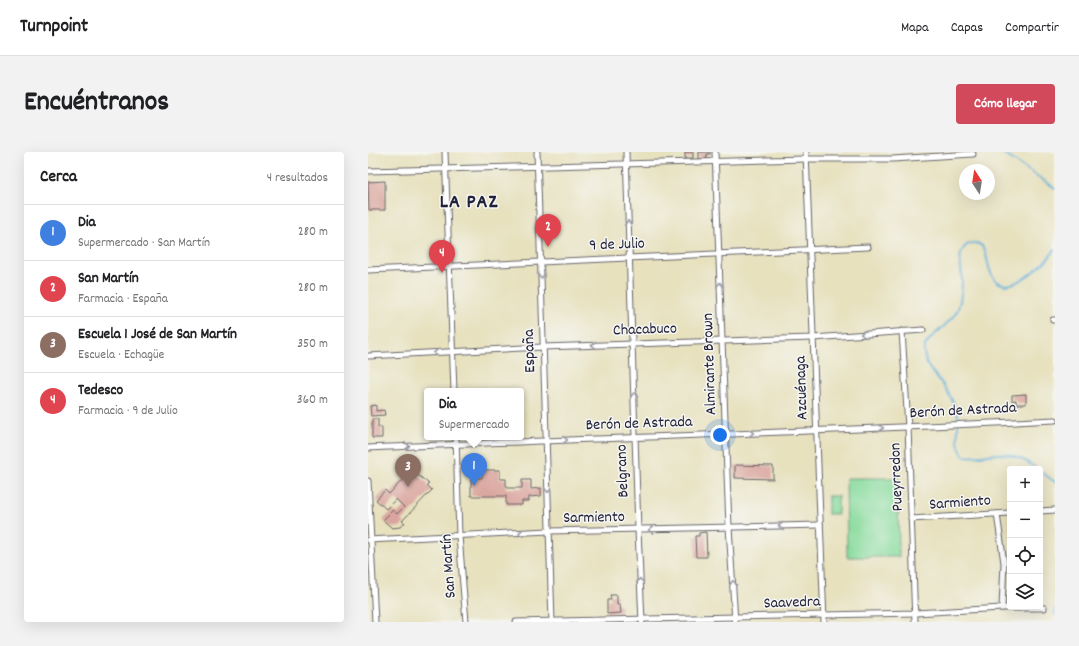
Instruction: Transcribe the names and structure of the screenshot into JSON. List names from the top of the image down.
{
  "streets": {
    "street": [
      "9 de Julio",
      "Chacabuco",
      "España",
      "Almirante Brown",
      "Azcuénaga",
      "Berón de Astrada",
      "Belgrano",
      "Pueyrredon",
      "Sarmiento",
      "San Martín",
      "Saavedra"
    ]
  },
  "crossings": [
    ["9 de Julio", "España"],
    ["9 de Julio", "Almirante Brown"],
    ["9 de Julio", "Azcuénaga"],
    ["9 de Julio", "Belgrano"],
    ["Chacabuco", "España"],
    ["Chacabuco", "Almirante Brown"],
    ["Chacabuco", "Azcuénaga"],
    ["Chacabuco", "Belgrano"],
    ["Chacabuco", "Pueyrredon"],
    ["España", "Berón de Astrada"],
    ["España", "Sarmiento"],
    ["España", "Saavedra"],
    ["Almirante Brown", "Berón de Astrada"],
    ["Almirante Brown", "Sarmiento"],
    ["Almirante Brown", "Saavedra"],
    ["Azcuénaga", "Berón de Astrada"],
    ["Azcuénaga", "Sarmiento"],
    ["Azcuénaga", "Saavedra"],
    ["Berón de Astrada", "Belgrano"],
    ["Berón de Astrada", "Pueyrredon"],
    ["Berón de Astrada", "San Martín"],
    ["Belgrano", "Sarmiento"],
    ["Belgrano", "Saavedra"],
    ["Pueyrredon", "Sarmiento"],
    ["Pueyrredon", "Saavedra"],
    ["Sarmiento", "San Martín"]
  ],
  "one_way": [
    "Chacabuco",
    "España",
    "Almirante Brown",
    "Berón de Astrada",
    "Belgrano",
    "Sarmiento"
  ],
  "districts": ["LA PAZ"],
  "north": "top",
  "page": {
    "header": "Turnpoint",
    "nav": ["Mapa", "Capas", "Compartir"],
    "title": "Encuéntranos",
    "buttons": "Cómo llegar",
    "heading": ["Cerca", "4 resultados"],
    "list": [
      {
        "mark": "1",
        "name": "Dia",
        "note": "Supermercado · San Martín",
        "value": "280 m"
      },
      {
        "mark": "2",
        "name": "San Martín",
        "note": "Farmacia · España",
        "value": "280 m"
      },
      {
        "mark": "3",
        "name": "Escuela 1 José de San Martín",
        "note": "Escuela · Echagüe",
        "value": "350 m"
      },
      {
        "mark": "4",
        "name": "Tedesco",
        "note": "Farmacia · 9 de Julio",
        "value": "360 m"
      }
    ],
    "pins": [
      "2",
      "4",
      "1",
      "3"
    ],
    "popup": ["Dia", "Supermercado"],
    "map_buttons": ["+", "−"]
  }
}
